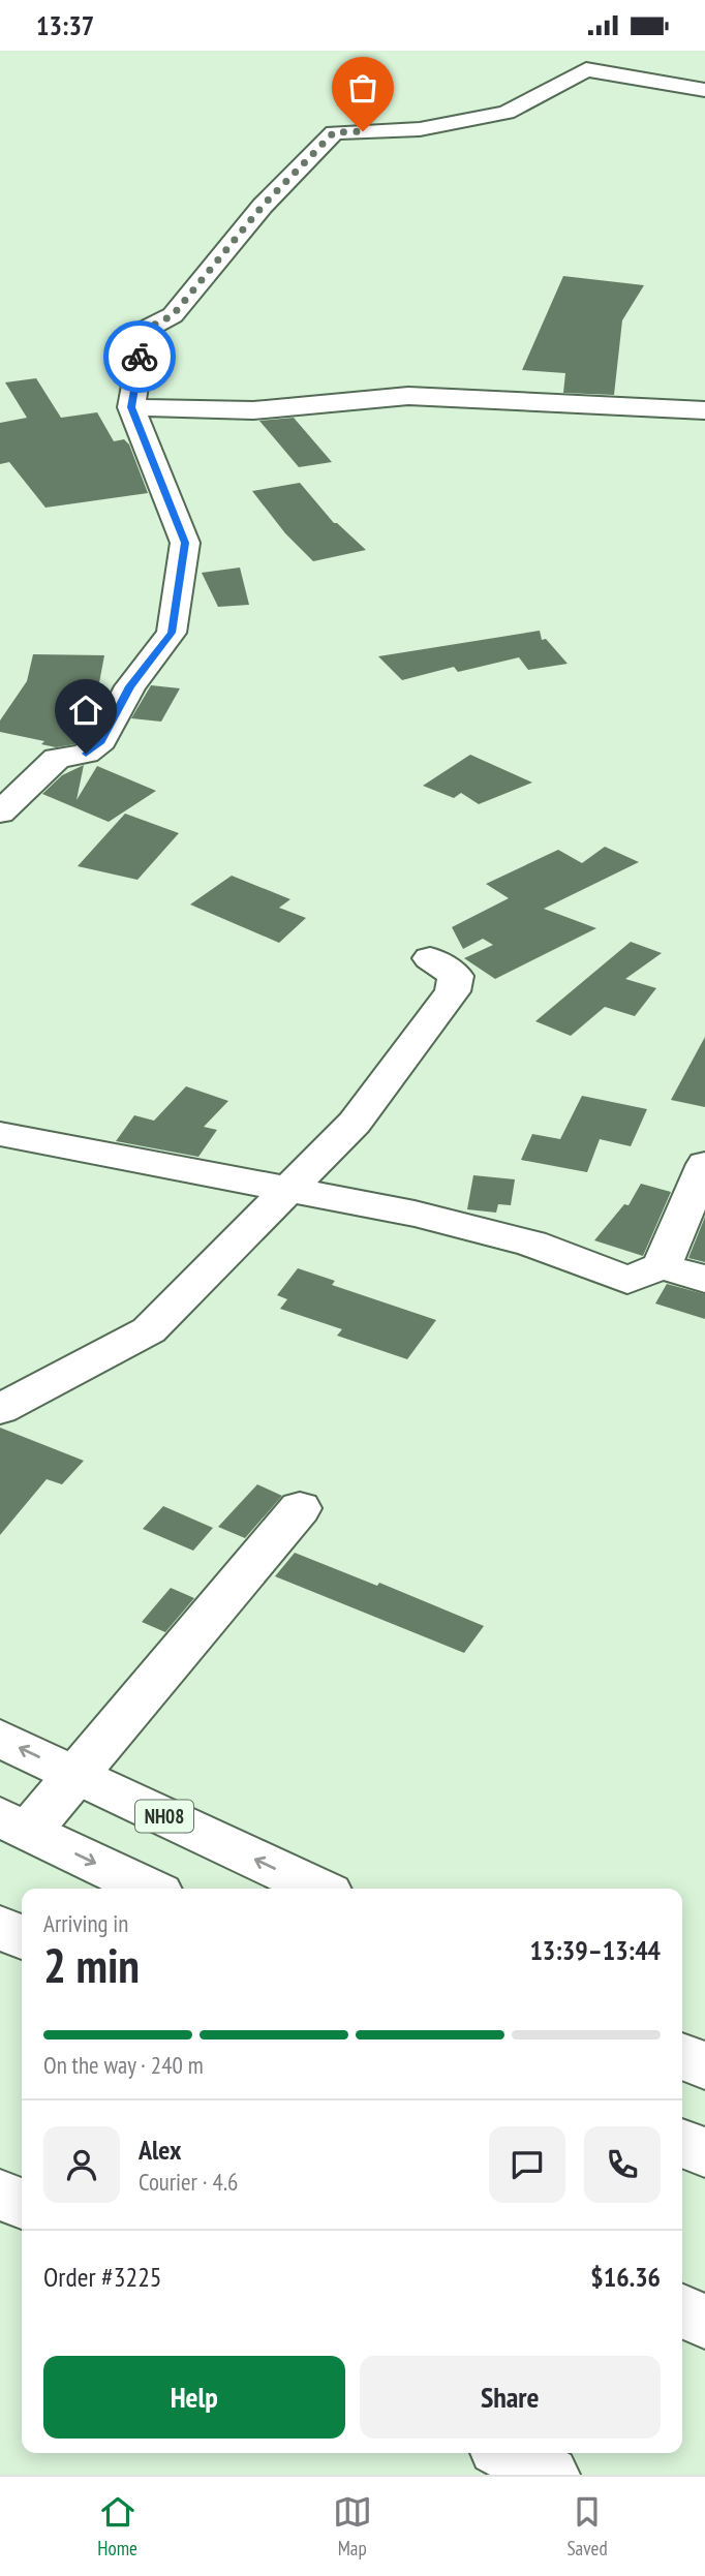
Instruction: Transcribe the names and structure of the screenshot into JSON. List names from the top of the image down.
{
  "streets": {
    "main road": ["NH08"]
  },
  "page": {
    "status": "13:37",
    "heading": ["2 min", "Arriving in", "13:39–13:44"],
    "panel": [
      "Alex",
      "Courier · 4.6",
      "Order #3225",
      "$16.36"
    ],
    "bar": "On the way · 240 m",
    "buttons": ["Help", "Share"],
    "tabs": ["Home", "Map", "Saved"]
  }
}
